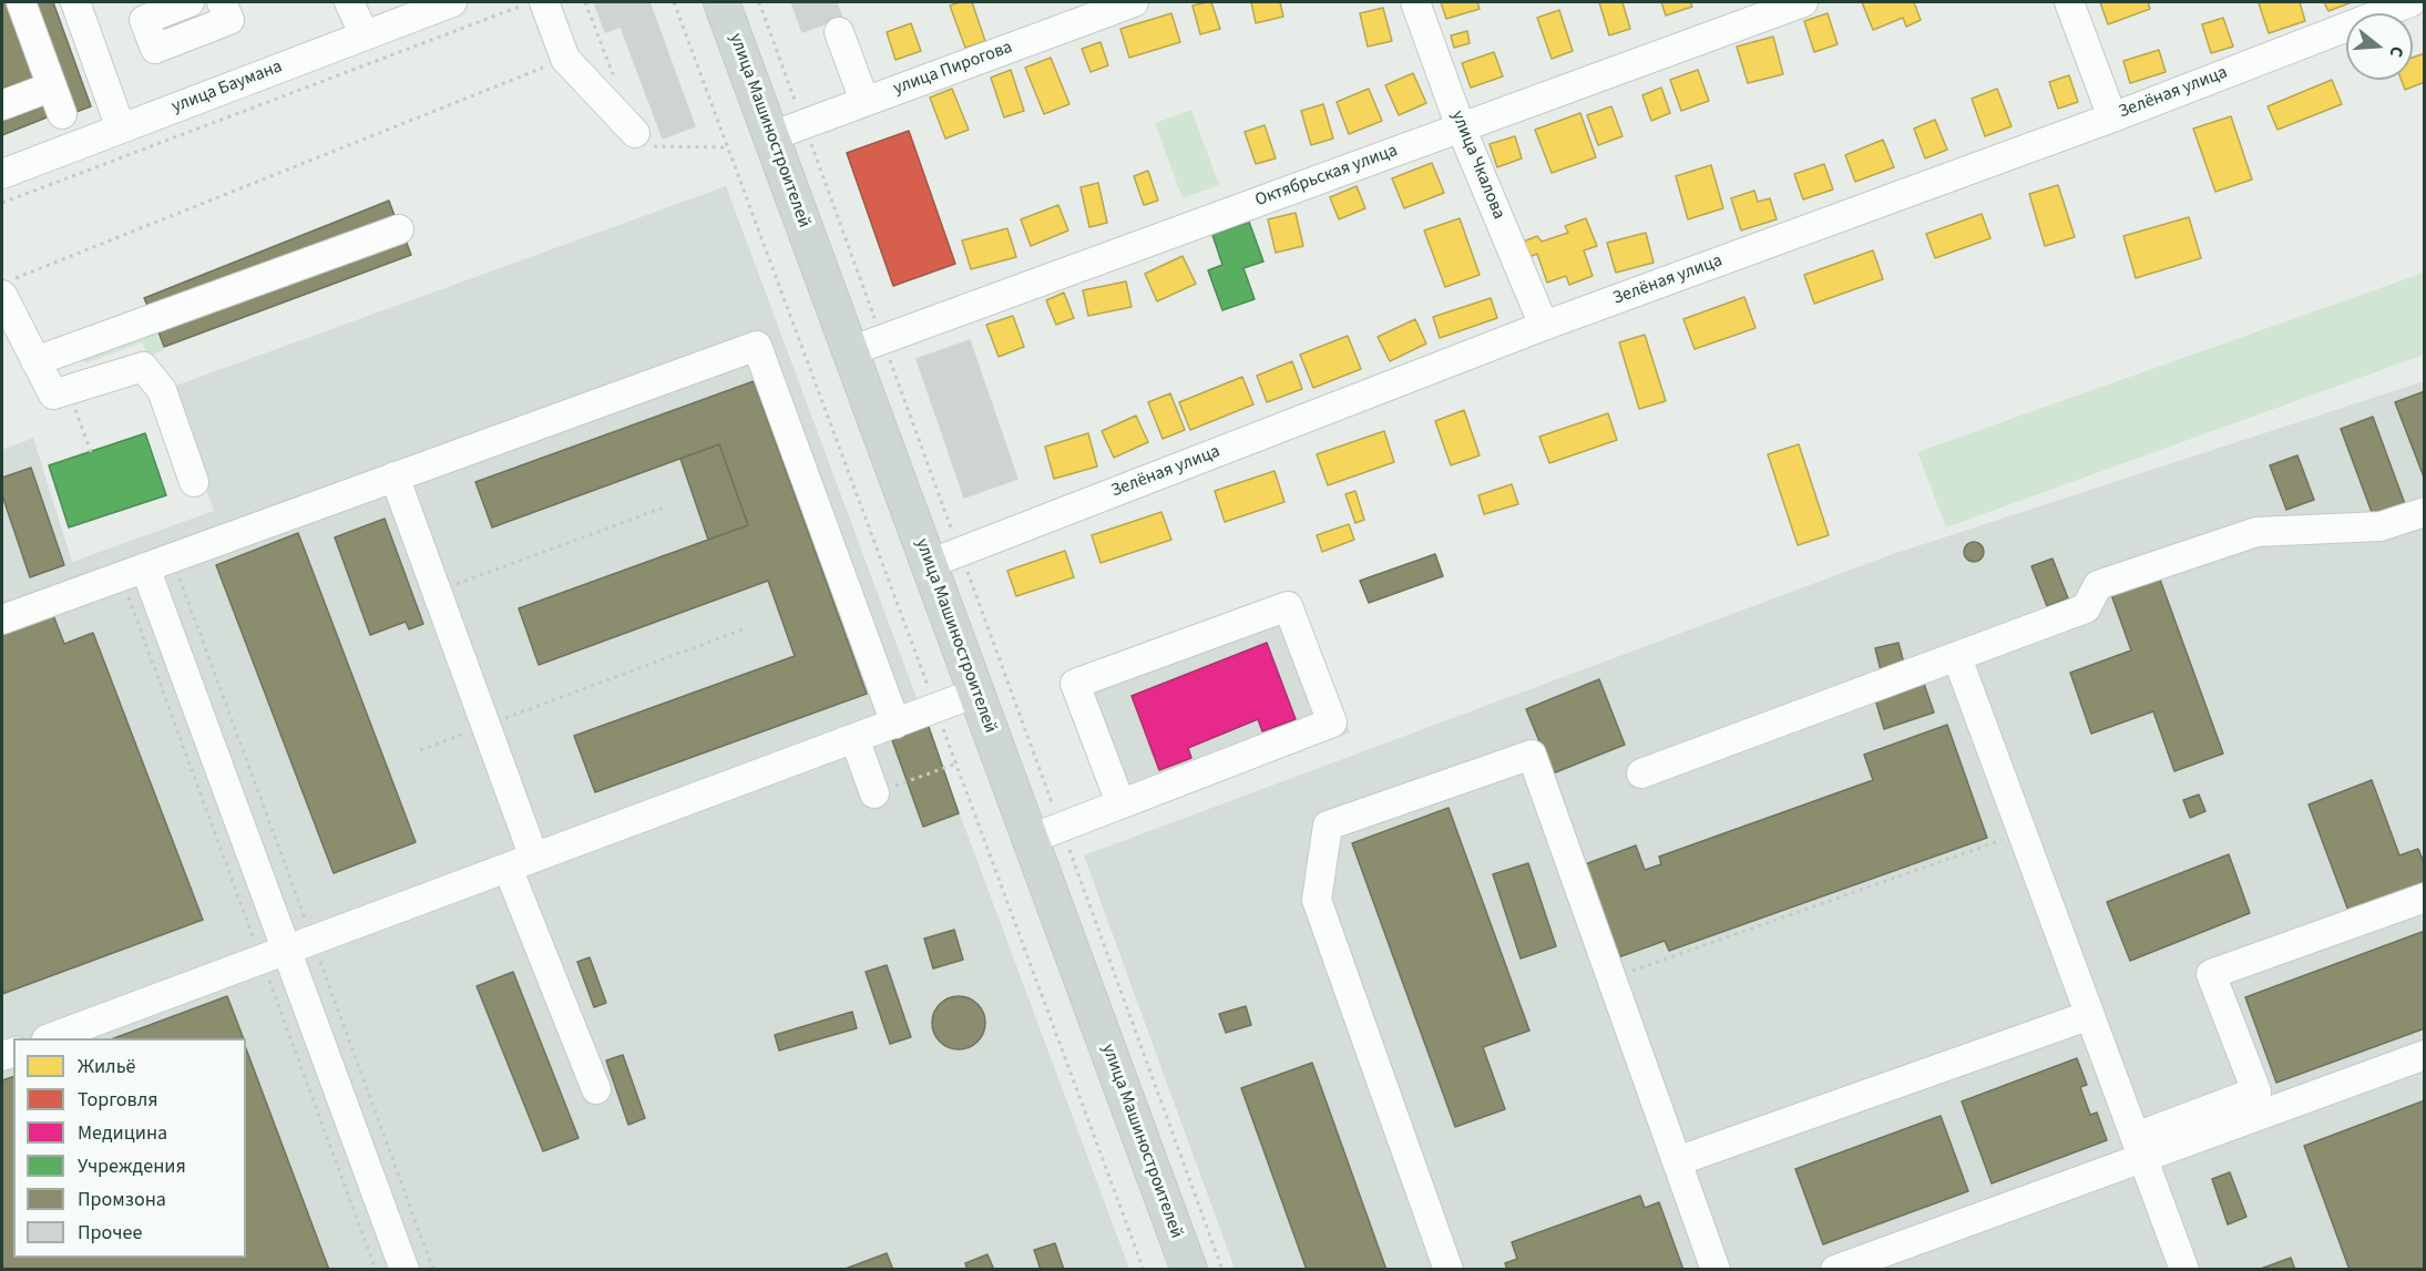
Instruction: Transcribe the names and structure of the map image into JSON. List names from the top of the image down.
{
  "streets": {
    "main road": ["улица Машиностроителей"],
    "street": [
      "улица Пирогова",
      "улица Баумана",
      "Зелёная улица",
      "улица Чкалова",
      "Октябрьская улица"
    ]
  },
  "crossings": [
    ["улица Пирогова", "улица Машиностроителей"],
    ["Зелёная улица", "улица Машиностроителей"],
    ["Зелёная улица", "улица Чкалова"],
    ["улица Машиностроителей", "Октябрьская улица"],
    ["улица Чкалова", "Октябрьская улица"]
  ],
  "legend": [
    "Жильё",
    "Торговля",
    "Медицина",
    "Учреждения",
    "Промзона",
    "Прочее"
  ],
  "north": "right"
}
